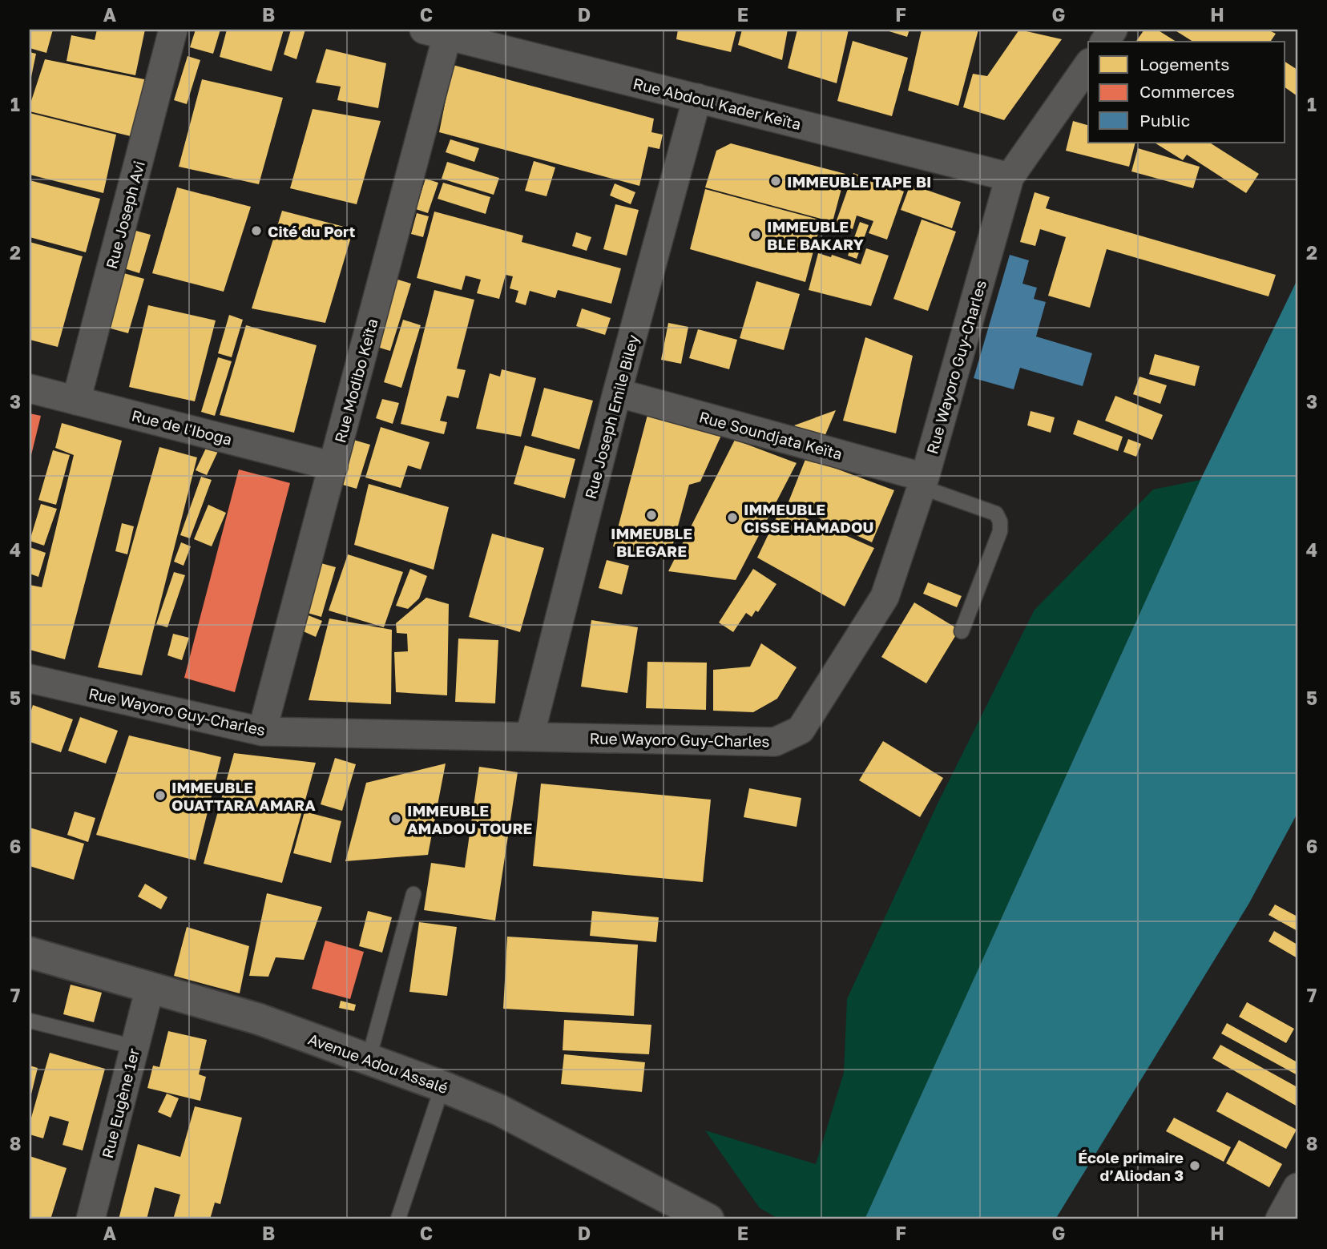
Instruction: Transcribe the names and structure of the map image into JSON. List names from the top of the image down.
{
  "streets": {
    "street": [
      "Rue Abdoul Kader Keïta",
      "Rue Joseph Avi",
      "Rue Wayoro Guy-Charles",
      "Rue Modibo Keïta",
      "Rue Joseph Emile Biley",
      "Rue de l'Iboga",
      "Rue Soundjata Keïta",
      "Avenue Adou Assalé",
      "Rue Eugène 1er"
    ]
  },
  "crossings": [
    ["Rue Abdoul Kader Keïta", "Rue Wayoro Guy-Charles"],
    ["Rue Abdoul Kader Keïta", "Rue Modibo Keïta"],
    ["Rue Abdoul Kader Keïta", "Rue Joseph Emile Biley"],
    ["Rue Joseph Avi", "Rue de l'Iboga"],
    ["Rue Wayoro Guy-Charles", "Rue Modibo Keïta"],
    ["Rue Wayoro Guy-Charles", "Rue Joseph Emile Biley"],
    ["Rue Wayoro Guy-Charles", "Rue Soundjata Keïta"],
    ["Rue Modibo Keïta", "Rue de l'Iboga"],
    ["Rue Joseph Emile Biley", "Rue Soundjata Keïta"],
    ["Avenue Adou Assalé", "Rue Eugène 1er"]
  ],
  "places": [
    "IMMEUBLE TAPE BI",
    "Cité du Port",
    "IMMEUBLE BLE BAKARY",
    "IMMEUBLE BLEGARE",
    "IMMEUBLE CISSE HAMADOU",
    "IMMEUBLE OUATTARA AMARA",
    "IMMEUBLE AMADOU TOURE",
    "École primaire d’Aliodan 3"
  ],
  "legend": ["Logements", "Commerces", "Public"],
  "grid": {
    "columns": [
      "A",
      "B",
      "C",
      "D",
      "E",
      "F",
      "G",
      "H"
    ],
    "rows": [
      "1",
      "2",
      "3",
      "4",
      "5",
      "6",
      "7",
      "8"
    ]
  }
}
